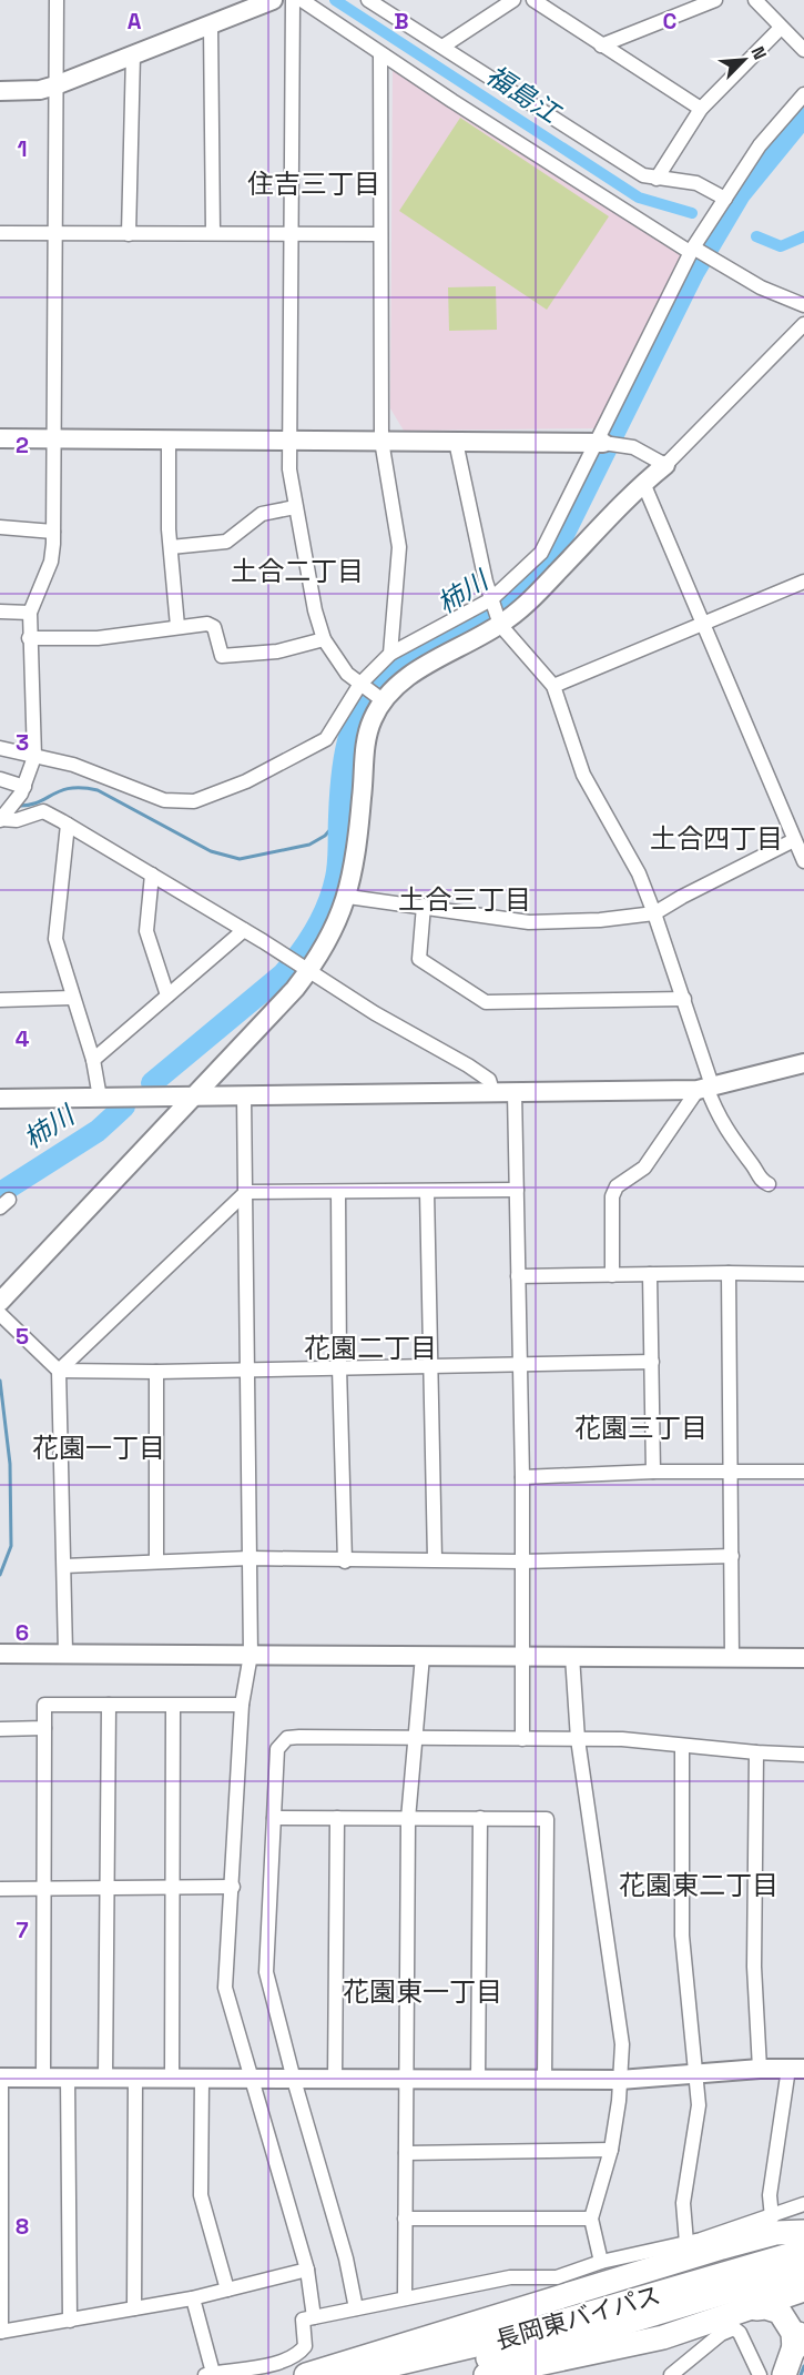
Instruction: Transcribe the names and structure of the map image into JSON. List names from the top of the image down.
{
  "streets": {
    "highway": ["長岡東バイパス"]
  },
  "districts": [
    "住吉三丁目",
    "土合二丁目",
    "土合四丁目",
    "土合三丁目",
    "花園二丁目",
    "花園三丁目",
    "花園一丁目",
    "花園東二丁目",
    "花園東一丁目"
  ],
  "water": ["福島江", "柿川"],
  "north": "top right",
  "grid": {
    "columns": ["A", "B", "C"],
    "rows": [
      "1",
      "2",
      "3",
      "4",
      "5",
      "6",
      "7",
      "8"
    ]
  }
}
